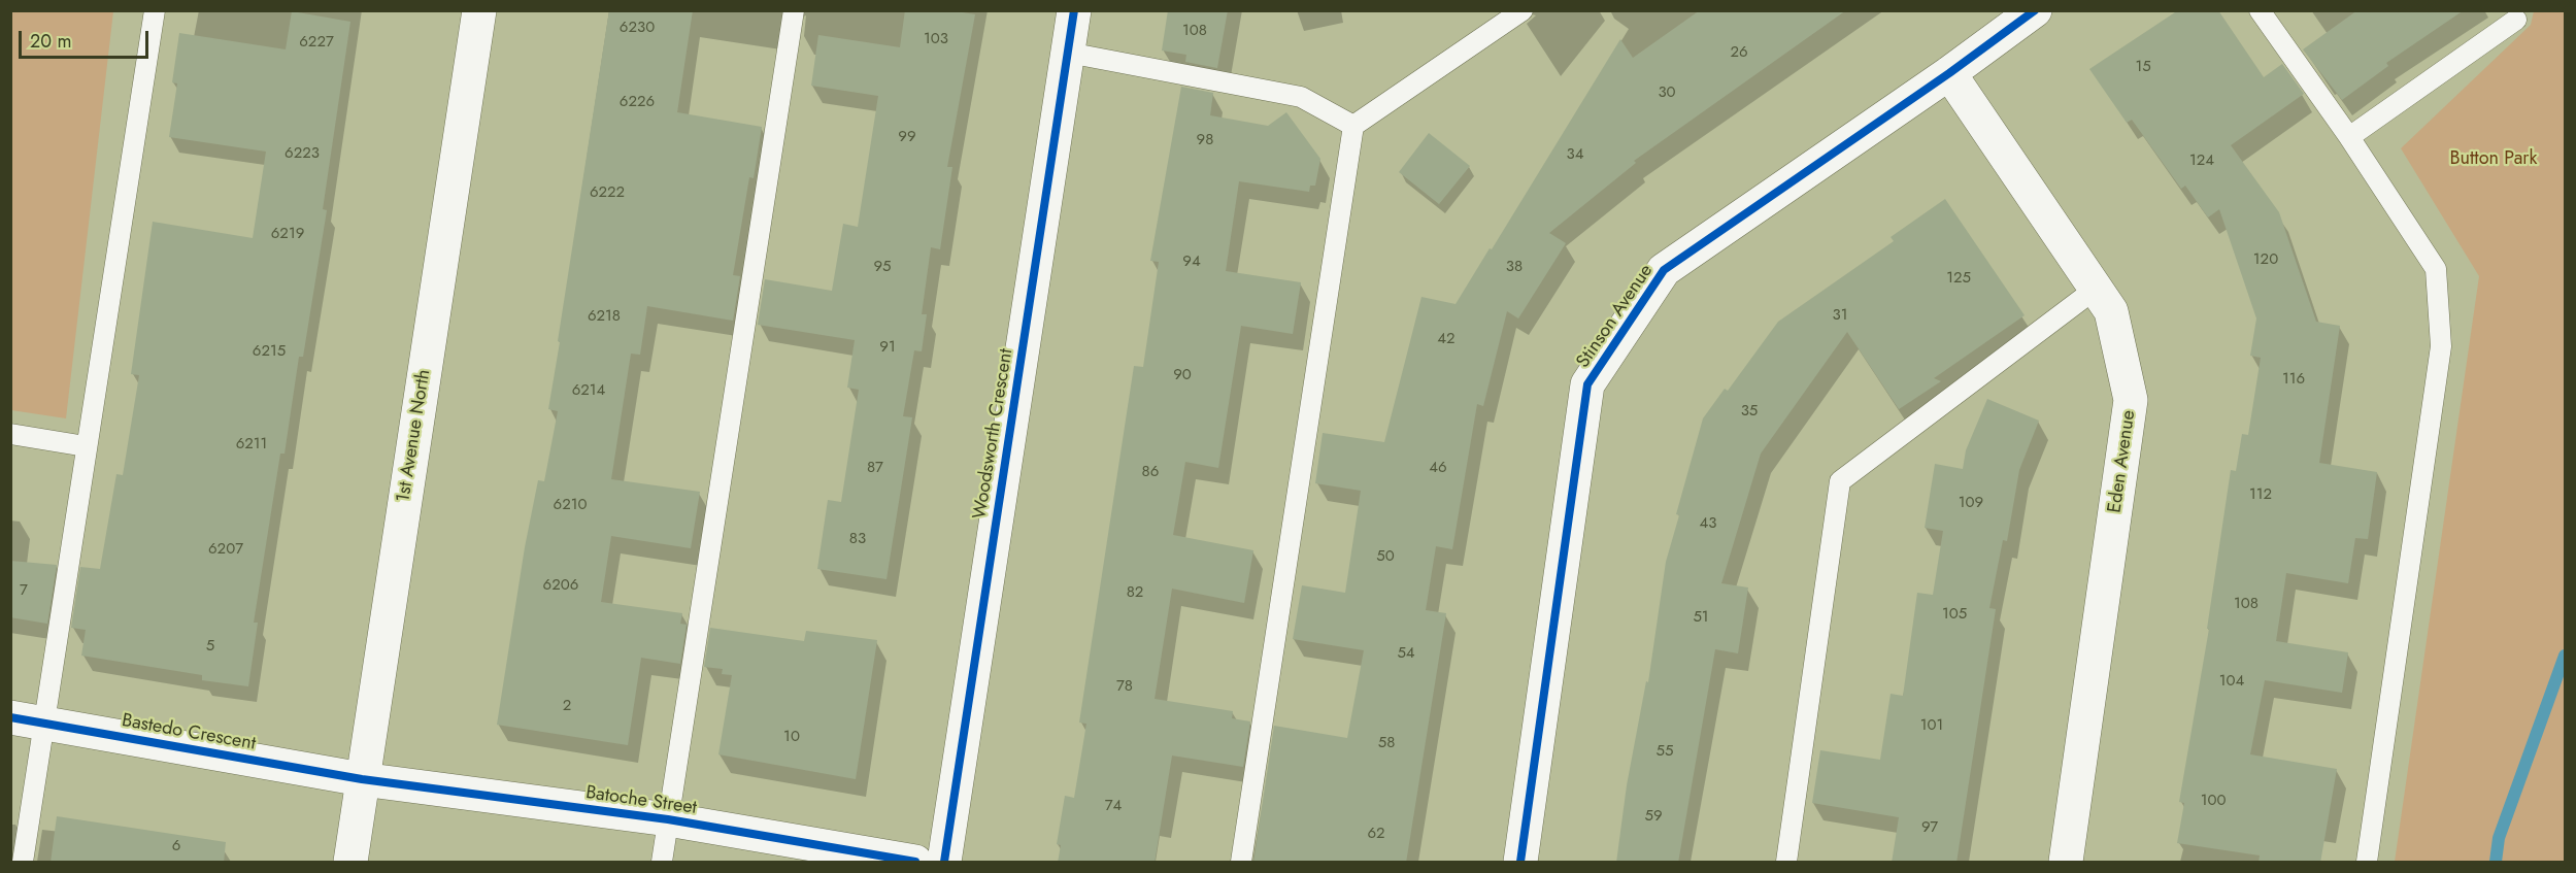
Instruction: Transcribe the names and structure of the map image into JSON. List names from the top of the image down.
{
  "streets": {
    "street": [
      "Stinson Avenue",
      "Woodsworth Crescent",
      "1st Avenue North",
      "Eden Avenue",
      "Bastedo Crescent",
      "Batoche Street"
    ]
  },
  "crossings": [
    ["Stinson Avenue", "Eden Avenue"],
    ["1st Avenue North", "Bastedo Crescent"],
    ["1st Avenue North", "Batoche Street"],
    ["Bastedo Crescent", "Batoche Street"]
  ],
  "parks": ["Button Park"],
  "house_numbers": [
    "6230",
    "108",
    "103",
    "6227",
    "26",
    "15",
    "30",
    "6226",
    "99",
    "98",
    "6223",
    "34",
    "124",
    "6222",
    "6219",
    "120",
    "94",
    "95",
    "38",
    "125",
    "31",
    "6218",
    "42",
    "91",
    "6215",
    "90",
    "116",
    "6214",
    "35",
    "6211",
    "87",
    "46",
    "86",
    "112",
    "109",
    "6210",
    "43",
    "83",
    "6207",
    "50",
    "6206",
    "7",
    "82",
    "108",
    "105",
    "51",
    "5",
    "54",
    "104",
    "78",
    "2",
    "101",
    "10",
    "58",
    "55",
    "100",
    "74",
    "59",
    "97",
    "62",
    "6"
  ],
  "scale_bar": "20 m"
}
